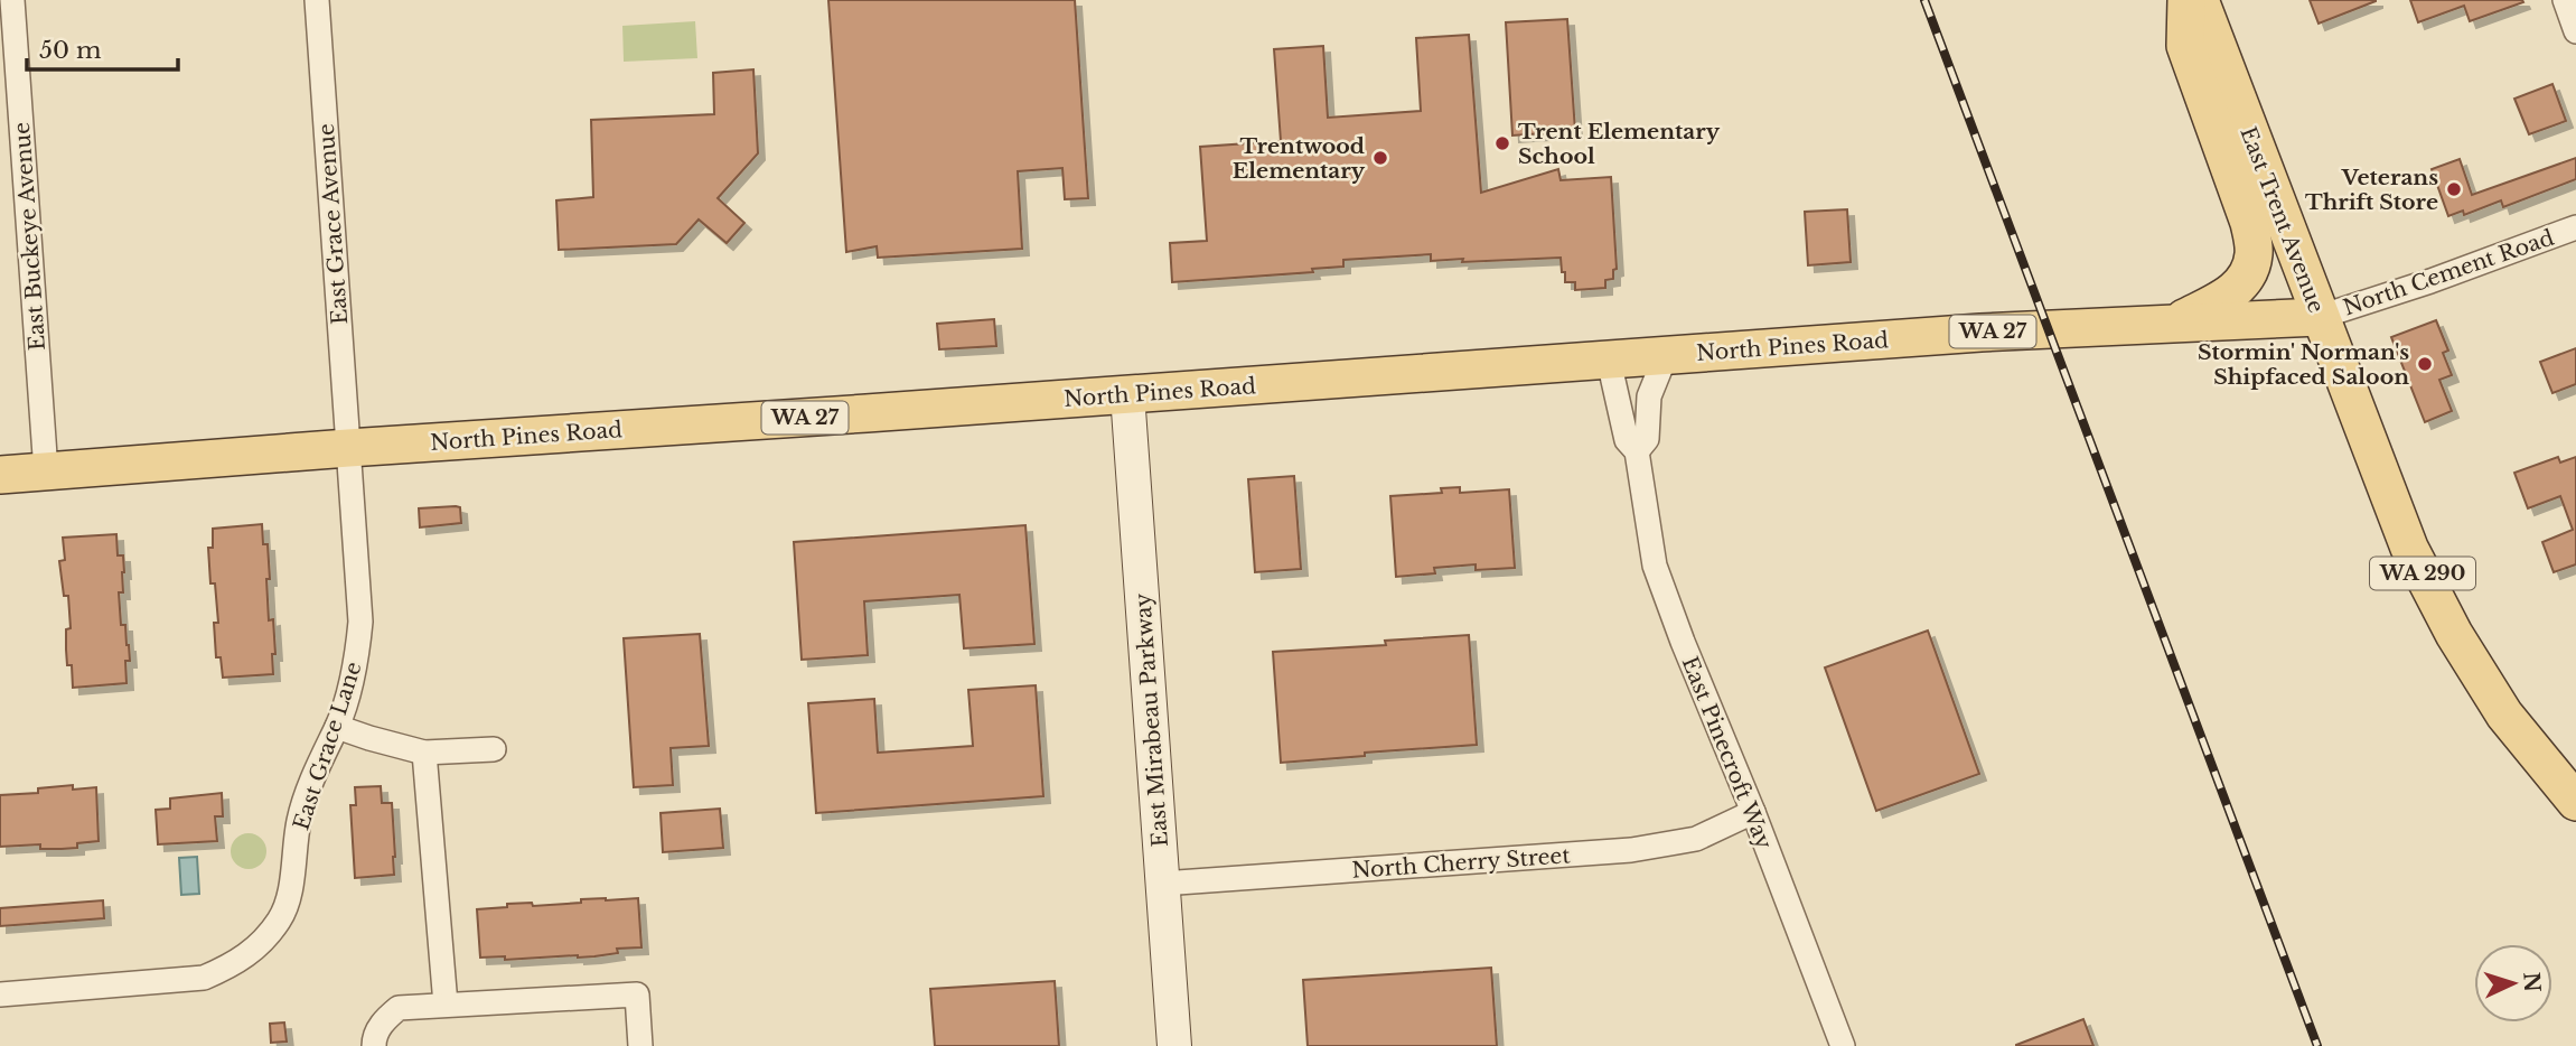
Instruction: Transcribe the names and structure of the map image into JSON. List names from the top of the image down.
{
  "streets": {
    "main road": [
      "East Trent Avenue",
      "WA 27",
      "North Pines Road",
      "WA 290"
    ],
    "street": [
      "East Grace Avenue",
      "East Buckeye Avenue",
      "North Cement Road",
      "East Mirabeau Parkway",
      "East Grace Lane",
      "East Pinecroft Way",
      "North Cherry Street"
    ]
  },
  "crossings": [
    ["East Trent Avenue", "North Cement Road"],
    ["East Trent Avenue", "North Pines Road"],
    ["East Grace Avenue", "North Pines Road"],
    ["East Grace Avenue", "East Grace Lane"],
    ["East Buckeye Avenue", "North Pines Road"],
    ["North Cement Road", "North Pines Road"],
    ["North Pines Road", "East Mirabeau Parkway"],
    ["North Pines Road", "East Grace Lane"],
    ["North Pines Road", "East Pinecroft Way"],
    ["East Mirabeau Parkway", "North Cherry Street"],
    ["East Pinecroft Way", "North Cherry Street"]
  ],
  "places": [
    "Trent Elementary School",
    "Trentwood Elementary",
    "Veterans Thrift Store",
    "Stormin' Norman's Shipfaced Saloon"
  ],
  "scale_bar": "50 m",
  "north": "right"
}
